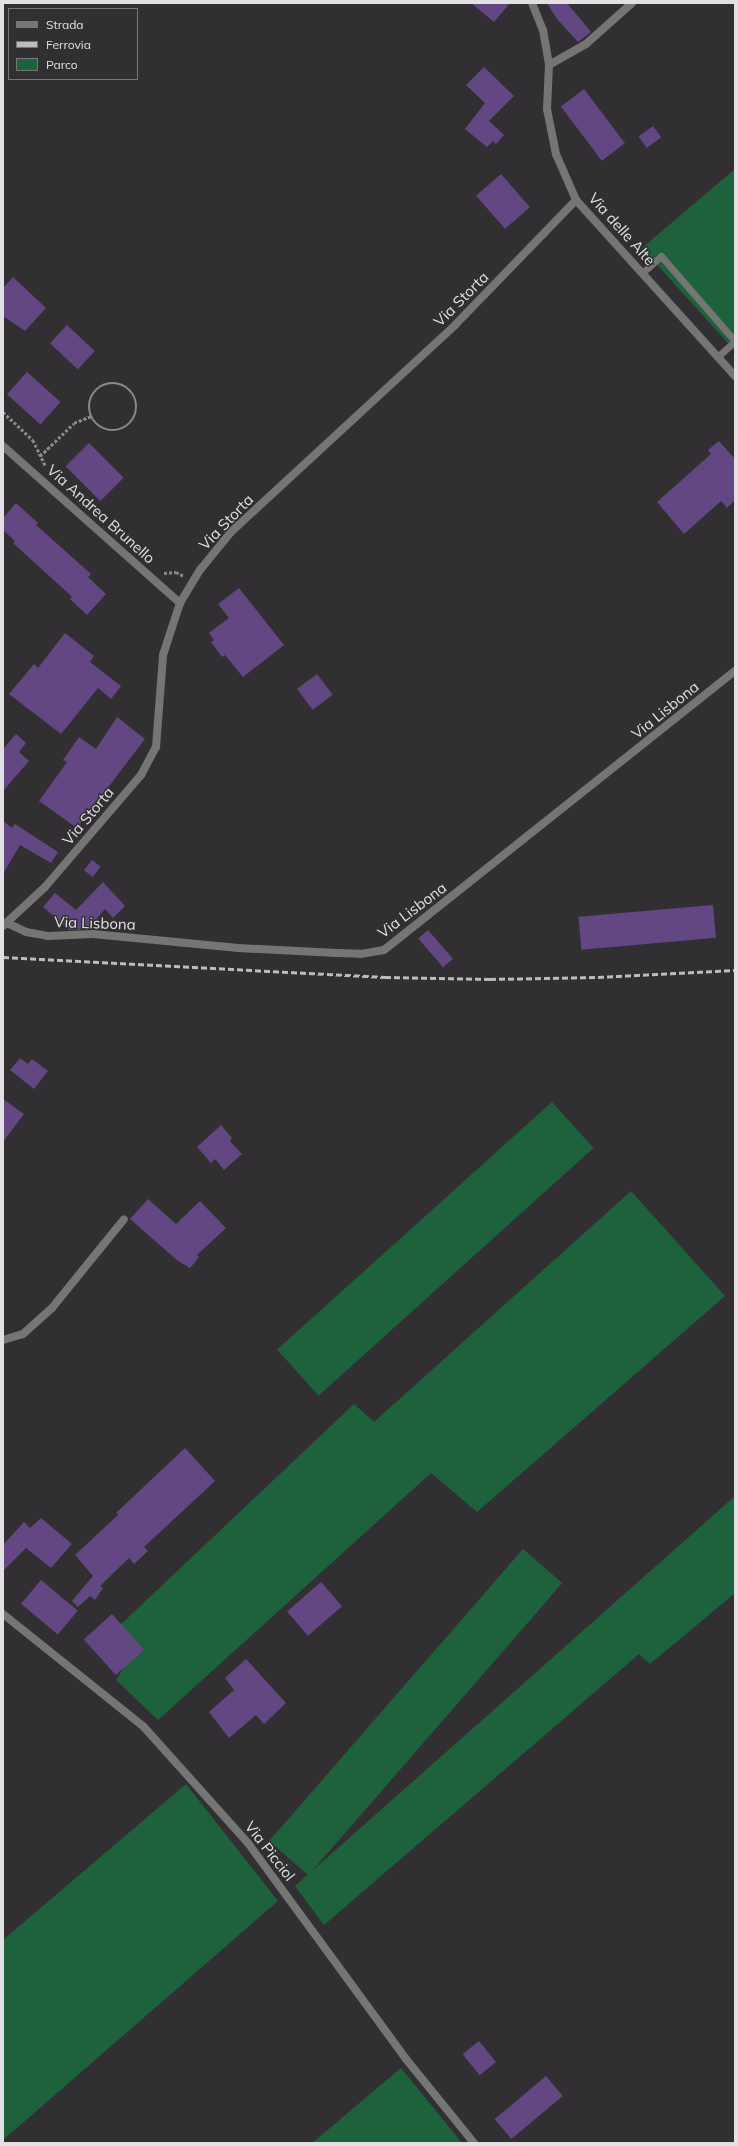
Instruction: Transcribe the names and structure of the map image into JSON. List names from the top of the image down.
{
  "streets": {
    "street": [
      "Via delle Alte",
      "Via Storta",
      "Via Andrea Brunello",
      "Via Lisbona",
      "Via Picciol"
    ]
  },
  "crossings": [
    ["Via delle Alte", "Via Storta"],
    ["Via Storta", "Via Andrea Brunello"],
    ["Via Storta", "Via Lisbona"]
  ],
  "legend": ["Strada", "Ferrovia", "Parco"]
}
